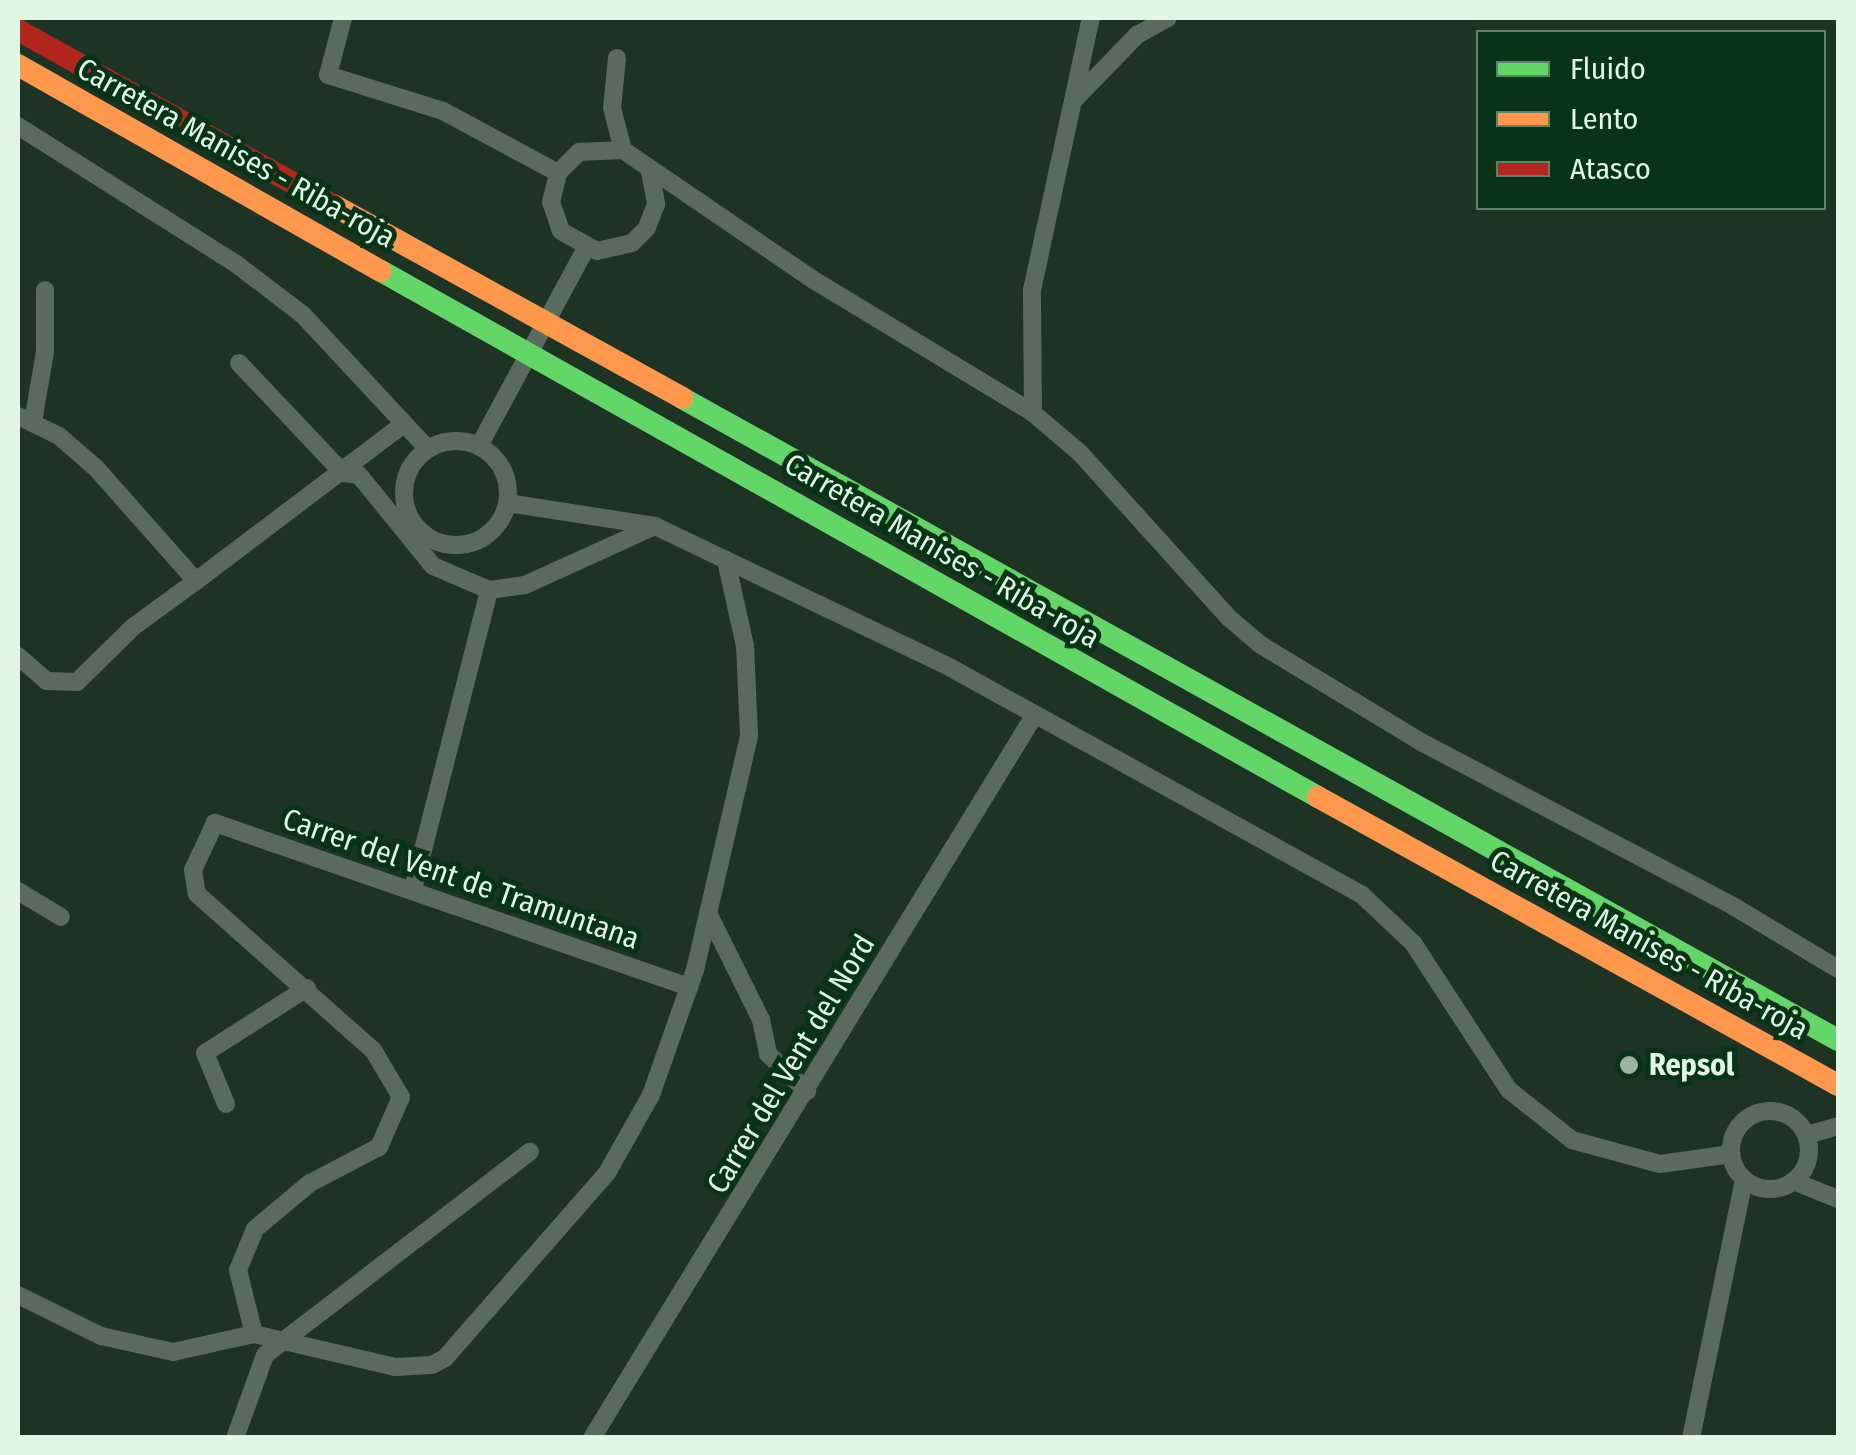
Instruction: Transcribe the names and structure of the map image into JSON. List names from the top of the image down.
{
  "streets": {
    "main road": ["Carretera Manises - Riba-roja"],
    "street": ["Carrer del Vent de Tramuntana", "Carrer del Vent del Nord"]
  },
  "places": ["Repsol"],
  "legend": ["Fluido", "Lento", "Atasco"]
}
